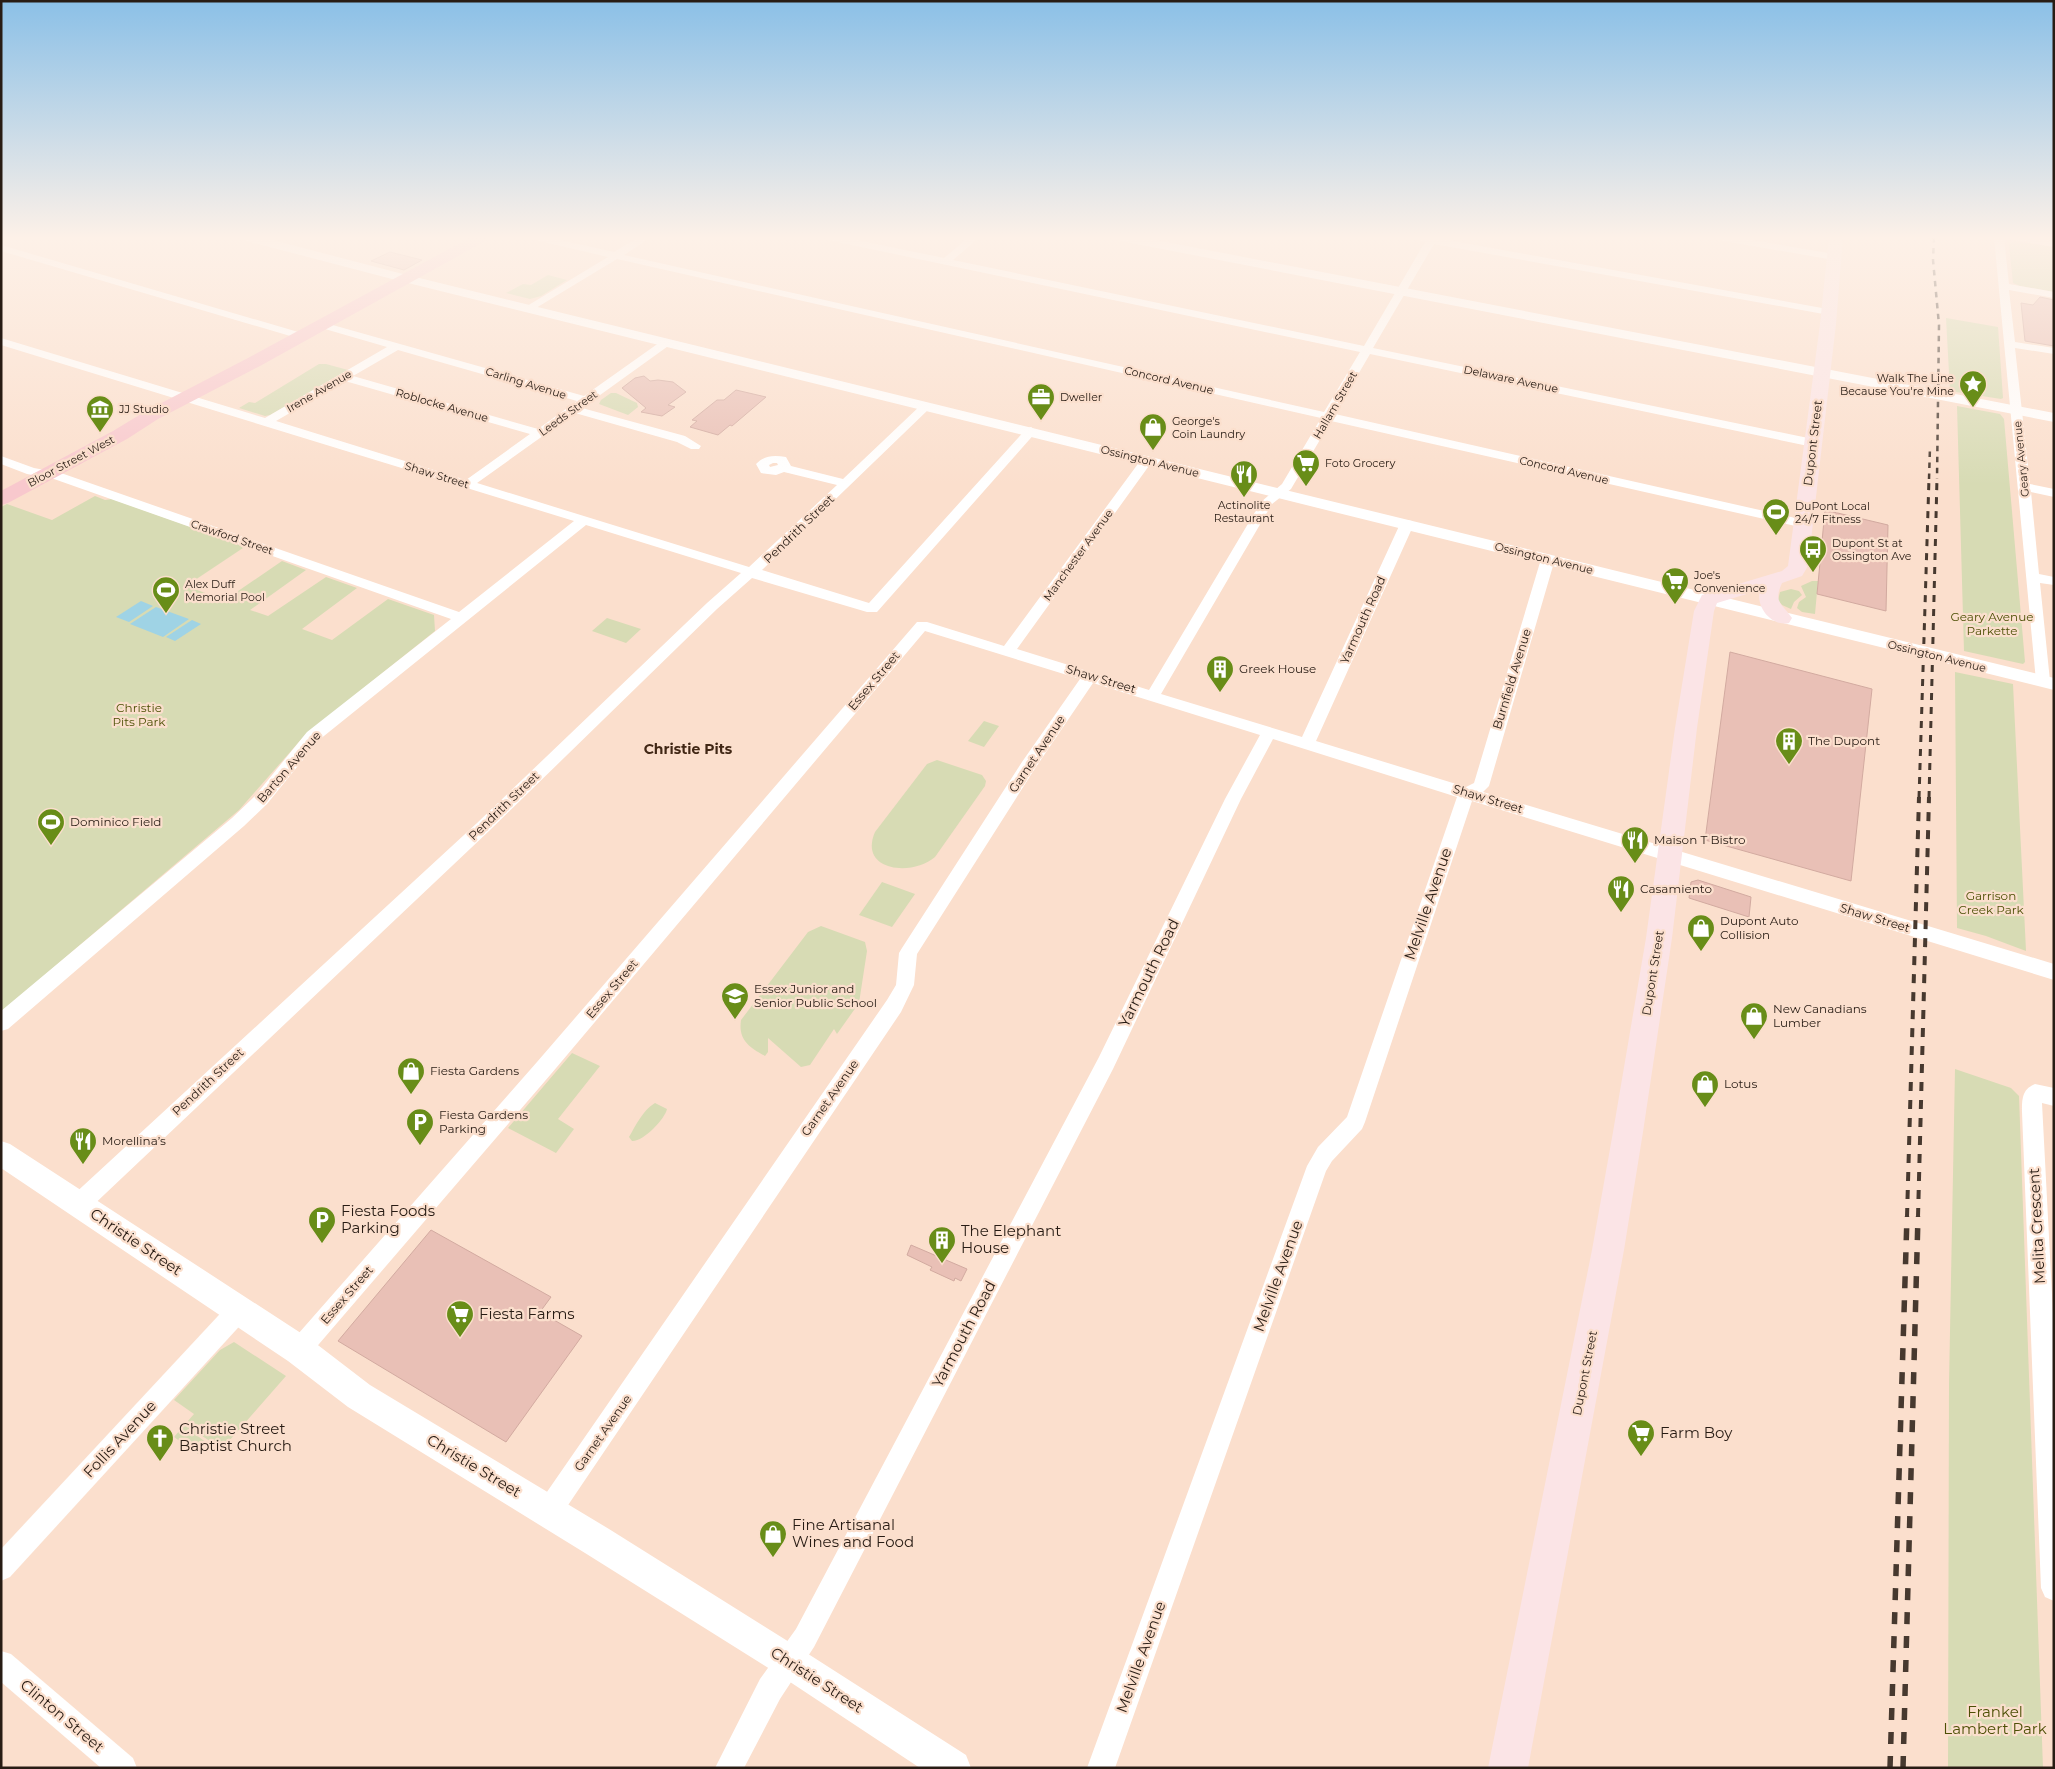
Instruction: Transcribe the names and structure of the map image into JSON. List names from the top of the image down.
{
  "streets": {
    "main road": ["Dupont Street", "Bloor Street West"],
    "street": [
      "Delaware Avenue",
      "Concord Avenue",
      "Carling Avenue",
      "Irene Avenue",
      "Roblocke Avenue",
      "Hallam Street",
      "Leeds Street",
      "Geary Avenue",
      "Ossington Avenue",
      "Shaw Street",
      "Pendrith Street",
      "Crawford Street",
      "Manchester Avenue",
      "Yarmouth Road",
      "Burnfield Avenue",
      "Essex Street",
      "Garnet Avenue",
      "Barton Avenue",
      "Melville Avenue",
      "Melita Crescent",
      "Christie Street",
      "Follis Avenue",
      "Clinton Street"
    ]
  },
  "crossings": [
    ["Delaware Avenue", "Hallam Street"],
    ["Delaware Avenue", "Dupont Street"],
    ["Concord Avenue", "Hallam Street"],
    ["Concord Avenue", "Dupont Street"],
    ["Carling Avenue", "Irene Avenue"],
    ["Carling Avenue", "Leeds Street"],
    ["Carling Avenue", "Bloor Street West"],
    ["Irene Avenue", "Roblocke Avenue"],
    ["Irene Avenue", "Shaw Street"],
    ["Roblocke Avenue", "Leeds Street"],
    ["Hallam Street", "Ossington Avenue"],
    ["Hallam Street", "Shaw Street"],
    ["Leeds Street", "Ossington Avenue"],
    ["Leeds Street", "Shaw Street"],
    ["Dupont Street", "Ossington Avenue"],
    ["Dupont Street", "Shaw Street"],
    ["Geary Avenue", "Ossington Avenue"],
    ["Bloor Street West", "Shaw Street"],
    ["Bloor Street West", "Crawford Street"],
    ["Ossington Avenue", "Shaw Street"],
    ["Ossington Avenue", "Pendrith Street"],
    ["Ossington Avenue", "Manchester Avenue"],
    ["Ossington Avenue", "Yarmouth Road"],
    ["Ossington Avenue", "Burnfield Avenue"],
    ["Shaw Street", "Pendrith Street"],
    ["Shaw Street", "Manchester Avenue"],
    ["Shaw Street", "Yarmouth Road"],
    ["Shaw Street", "Burnfield Avenue"],
    ["Shaw Street", "Essex Street"],
    ["Shaw Street", "Garnet Avenue"],
    ["Shaw Street", "Barton Avenue"],
    ["Shaw Street", "Melville Avenue"],
    ["Pendrith Street", "Christie Street"],
    ["Crawford Street", "Barton Avenue"],
    ["Yarmouth Road", "Christie Street"],
    ["Burnfield Avenue", "Melville Avenue"],
    ["Essex Street", "Christie Street"],
    ["Garnet Avenue", "Christie Street"],
    ["Christie Street", "Follis Avenue"]
  ],
  "districts": ["Christie Pits"],
  "parks": [
    "Geary Avenue Parkette",
    "Christie Pits Park",
    "Garrison Creek Park",
    "Frankel Lambert Park"
  ],
  "places": {
    "place": ["Walk The Line Because You're Mine"],
    "office": ["Dweller"],
    "museum": ["JJ Studio"],
    "shop": [
      "George's Coin Laundry",
      "Dupont Auto Collision",
      "New Canadians Lumber",
      "Fiesta Gardens",
      "Lotus",
      "Fine Artisanal Wines and Food"
    ],
    "supermarket": [
      "Foto Grocery",
      "Joe's Convenience",
      "Fiesta Farms",
      "Farm Boy"
    ],
    "restaurant": [
      "Actinolite Restaurant",
      "Maison T Bistro",
      "Casamiento",
      "Morellina’s"
    ],
    "sports": ["DuPont Local 24/7 Fitness", "Alex Duff Memorial Pool", "Dominico Field"],
    "bus stop": ["Dupont St at Ossington Ave"],
    "building": ["Greek House", "The Dupont", "The Elephant House"],
    "school or university": ["Essex Junior and Senior Public School"],
    "parking": ["Fiesta Gardens Parking", "Fiesta Foods Parking"],
    "church": ["Christie Street Baptist Church"]
  }
}
